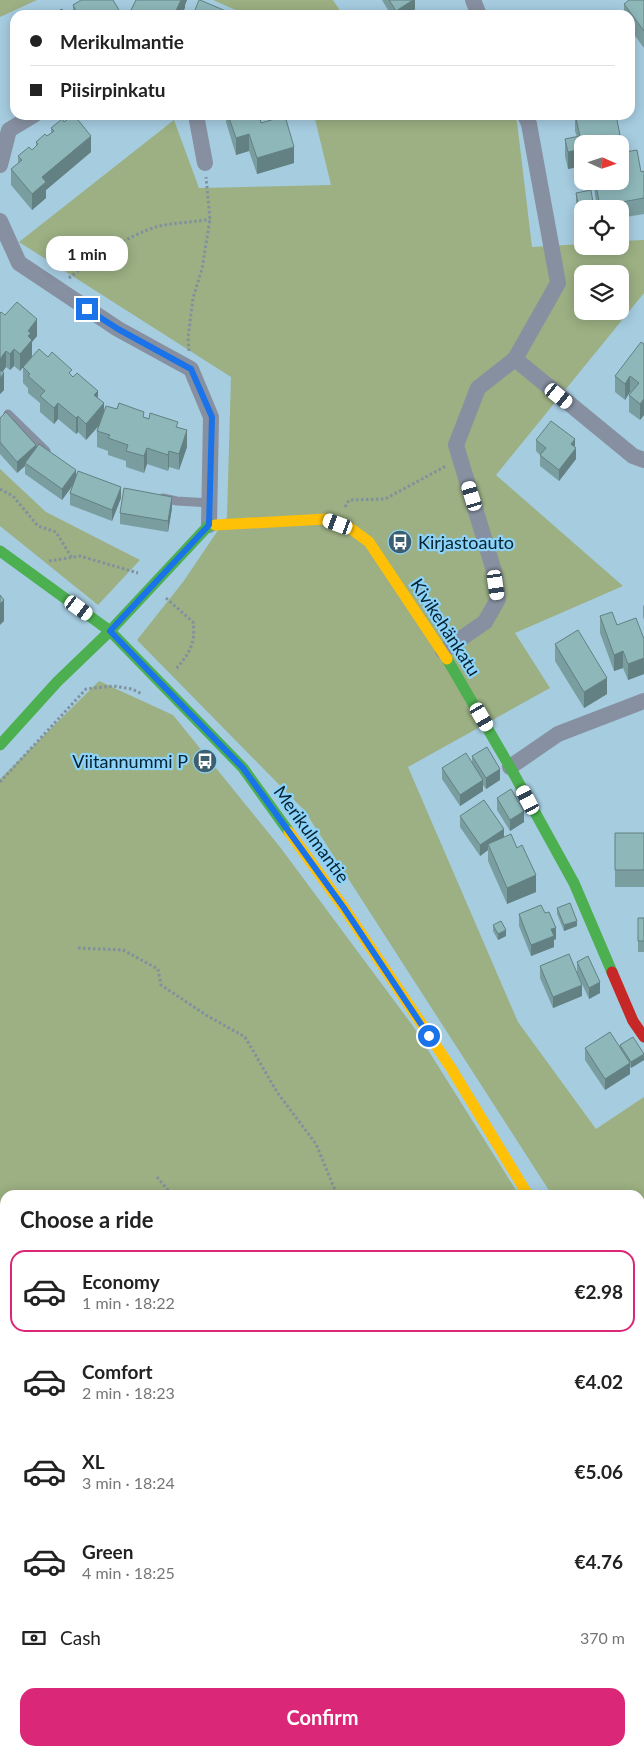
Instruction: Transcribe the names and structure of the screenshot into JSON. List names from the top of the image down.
{
  "streets": {
    "street": ["Kivikehänkatu", "Merikulmantie"]
  },
  "places": {
    "bus stop": ["Kirjastoauto", "Viitannummi P"]
  },
  "north": "right",
  "page": {
    "banner": ["Merikulmantie", "Piisirpinkatu"],
    "bubble": "1 min",
    "heading": "Choose a ride",
    "list": [
      {
        "name": "Economy",
        "note": "1 min · 18:22",
        "value": "€2.98"
      },
      {
        "name": "Comfort",
        "note": "2 min · 18:23",
        "value": "€4.02"
      },
      {
        "name": "XL",
        "note": "3 min · 18:24",
        "value": "€5.06"
      },
      {
        "name": "Green",
        "note": "4 min · 18:25",
        "value": "€4.76"
      }
    ],
    "pay": ["Cash", "370 m"],
    "buttons": "Confirm"
  }
}
